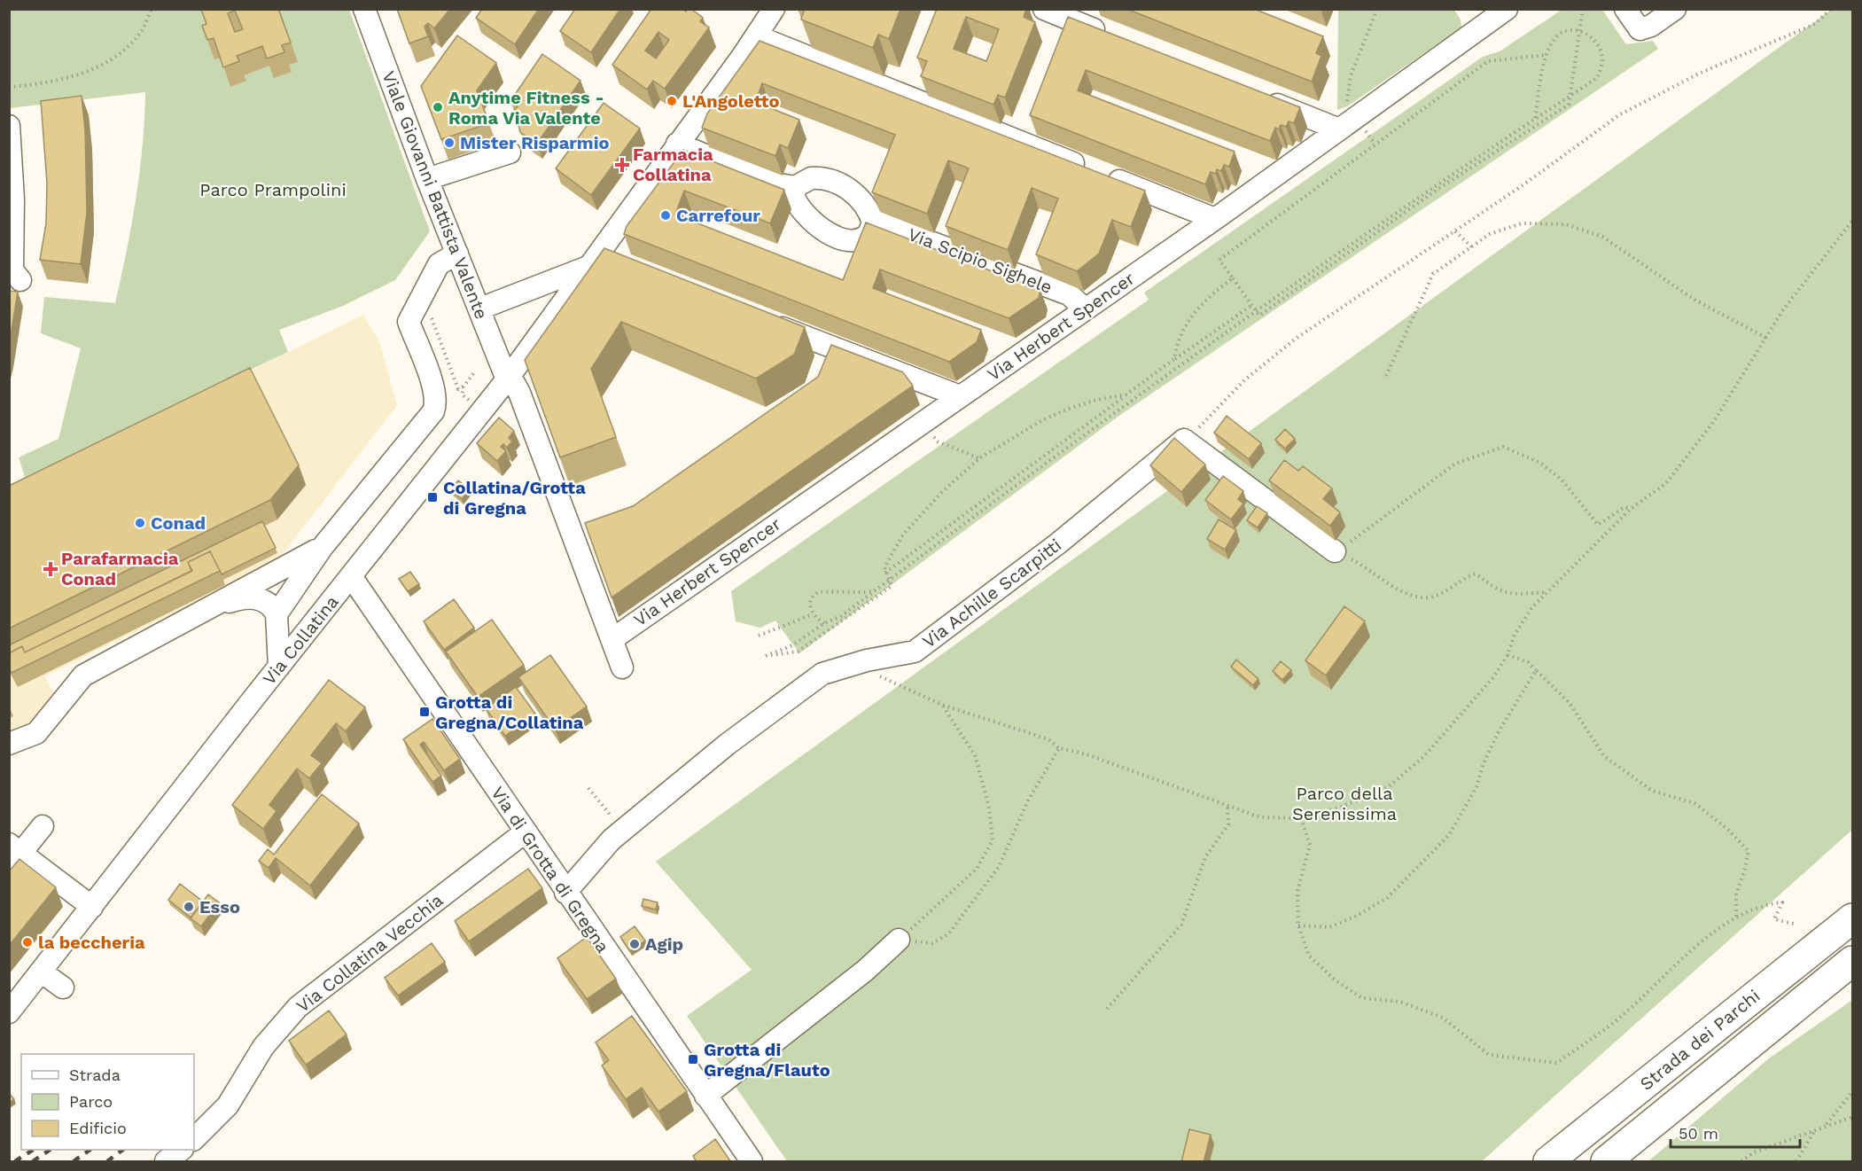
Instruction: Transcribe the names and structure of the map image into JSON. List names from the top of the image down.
{
  "streets": {
    "highway": ["Strada dei Parchi"],
    "street": [
      "Viale Giovanni Battista Valente",
      "Via Scipio Sighele",
      "Via Herbert Spencer",
      "Via Achille Scarpitti",
      "Via Collatina",
      "Via di Grotta di Gregna",
      "Via Collatina Vecchia"
    ]
  },
  "crossings": [
    ["Viale Giovanni Battista Valente", "Via Herbert Spencer"],
    ["Viale Giovanni Battista Valente", "Via Collatina"],
    ["Via Scipio Sighele", "Via Herbert Spencer"],
    ["Via Achille Scarpitti", "Via di Grotta di Gregna"],
    ["Via Collatina", "Via di Grotta di Gregna"],
    ["Via di Grotta di Gregna", "Via Collatina Vecchia"]
  ],
  "parks": ["Parco Prampolini", "Parco della Serenissima"],
  "places": {
    "other": [
      "L'Angoletto",
      "Anytime Fitness - Roma Via Valente",
      "Mister Risparmio",
      "Carrefour",
      "Conad",
      "Esso",
      "la beccheria",
      "Agip"
    ],
    "health": ["Farmacia Collatina", "Parafarmacia Conad"],
    "transit": ["Collatina/Grotta di Gregna", "Grotta di Gregna/Collatina", "Grotta di Gregna/Flauto"]
  },
  "legend": ["Strada", "Parco", "Edificio"],
  "scale_bar": "50 m"
}
